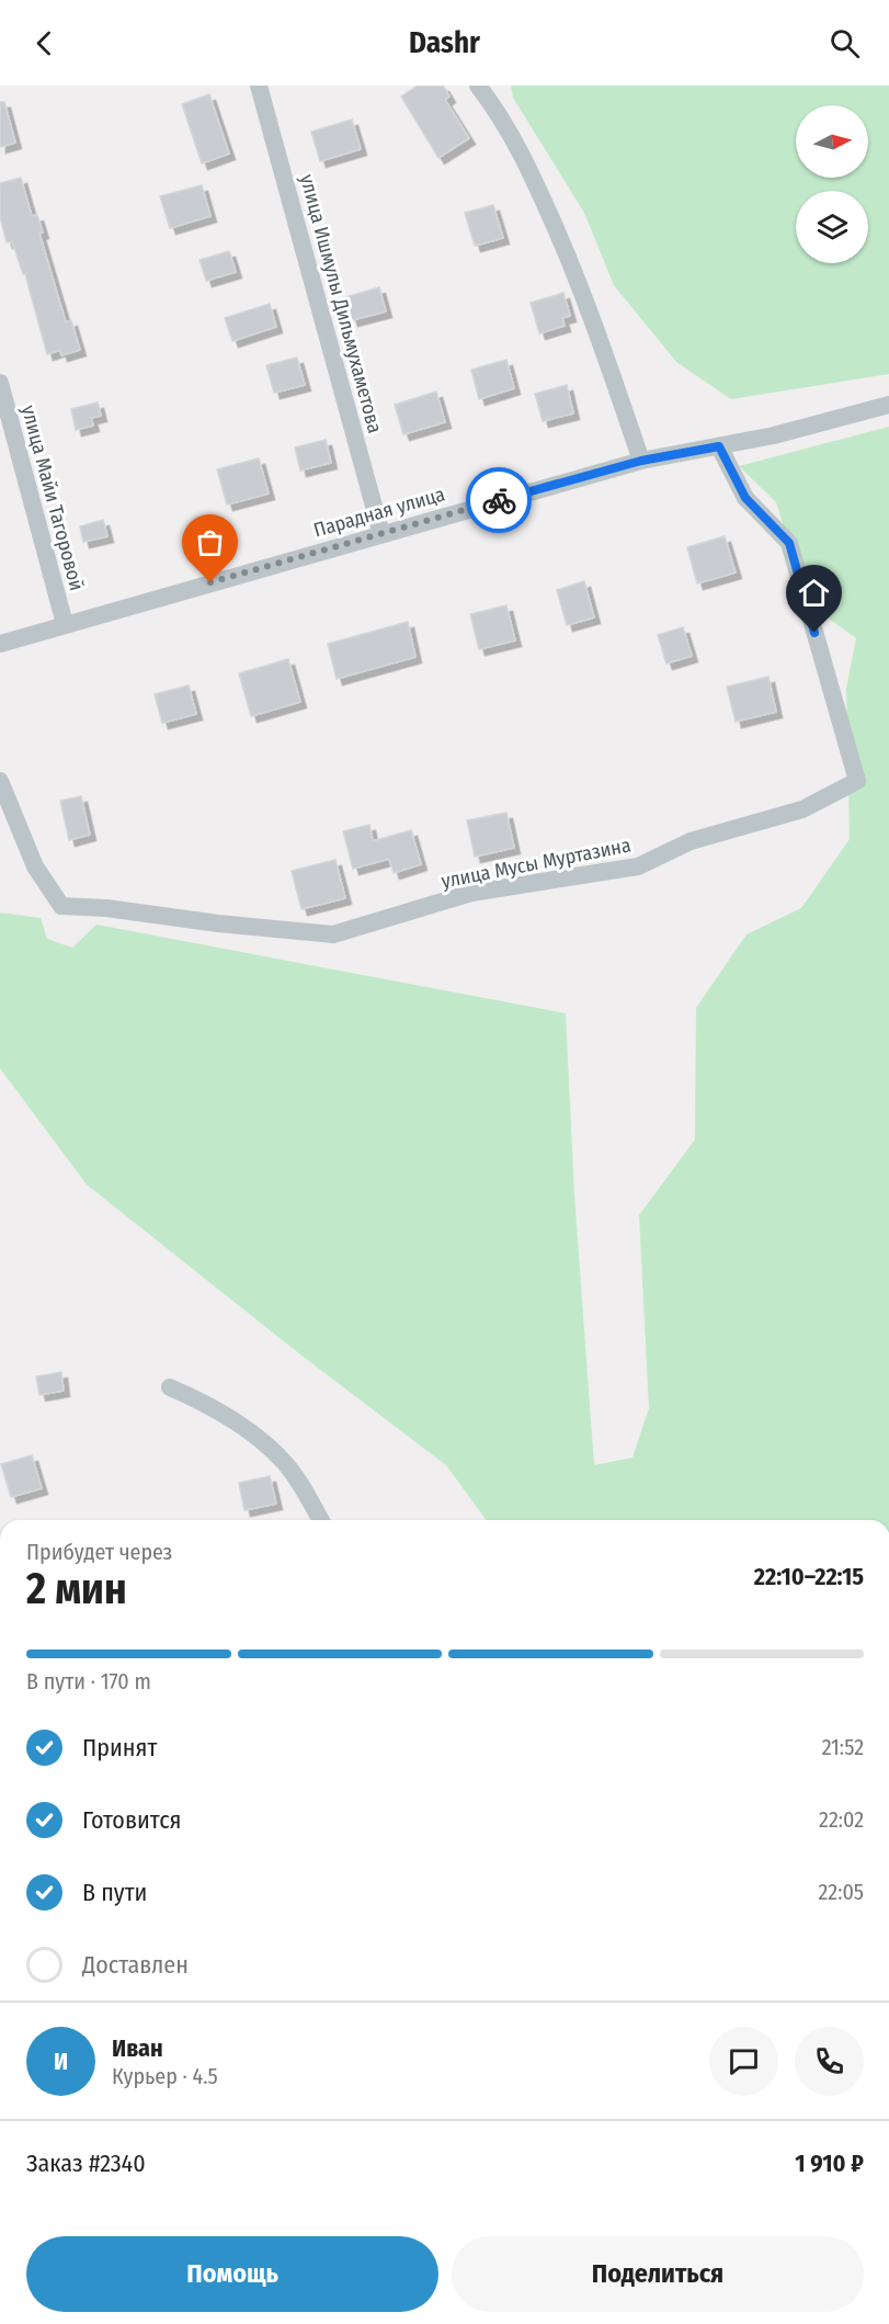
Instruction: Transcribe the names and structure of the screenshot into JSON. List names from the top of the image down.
{
  "streets": {
    "street": [
      "улица Ишмулы Дильмухаметова",
      "улица Майи Тагоровой",
      "Парадная улица",
      "улица Мусы Муртазина"
    ]
  },
  "crossings": [
    ["улица Ишмулы Дильмухаметова", "Парадная улица"],
    ["улица Майи Тагоровой", "Парадная улица"],
    ["Парадная улица", "улица Мусы Муртазина"]
  ],
  "north": "right",
  "page": {
    "header": "Dashr",
    "heading": ["2 мин", "Прибудет через", "22:10–22:15"],
    "panel": [
      "Иван",
      "Курьер · 4.5",
      "Заказ #2340",
      "1 910 ₽"
    ],
    "bar": "В пути · 170 m",
    "list": [
      ["Принят", "21:52"],
      ["Готовится", "22:02"],
      ["В пути", "22:05"],
      "Доставлен"
    ],
    "round": "И",
    "buttons": ["Помощь", "Поделиться"]
  }
}
